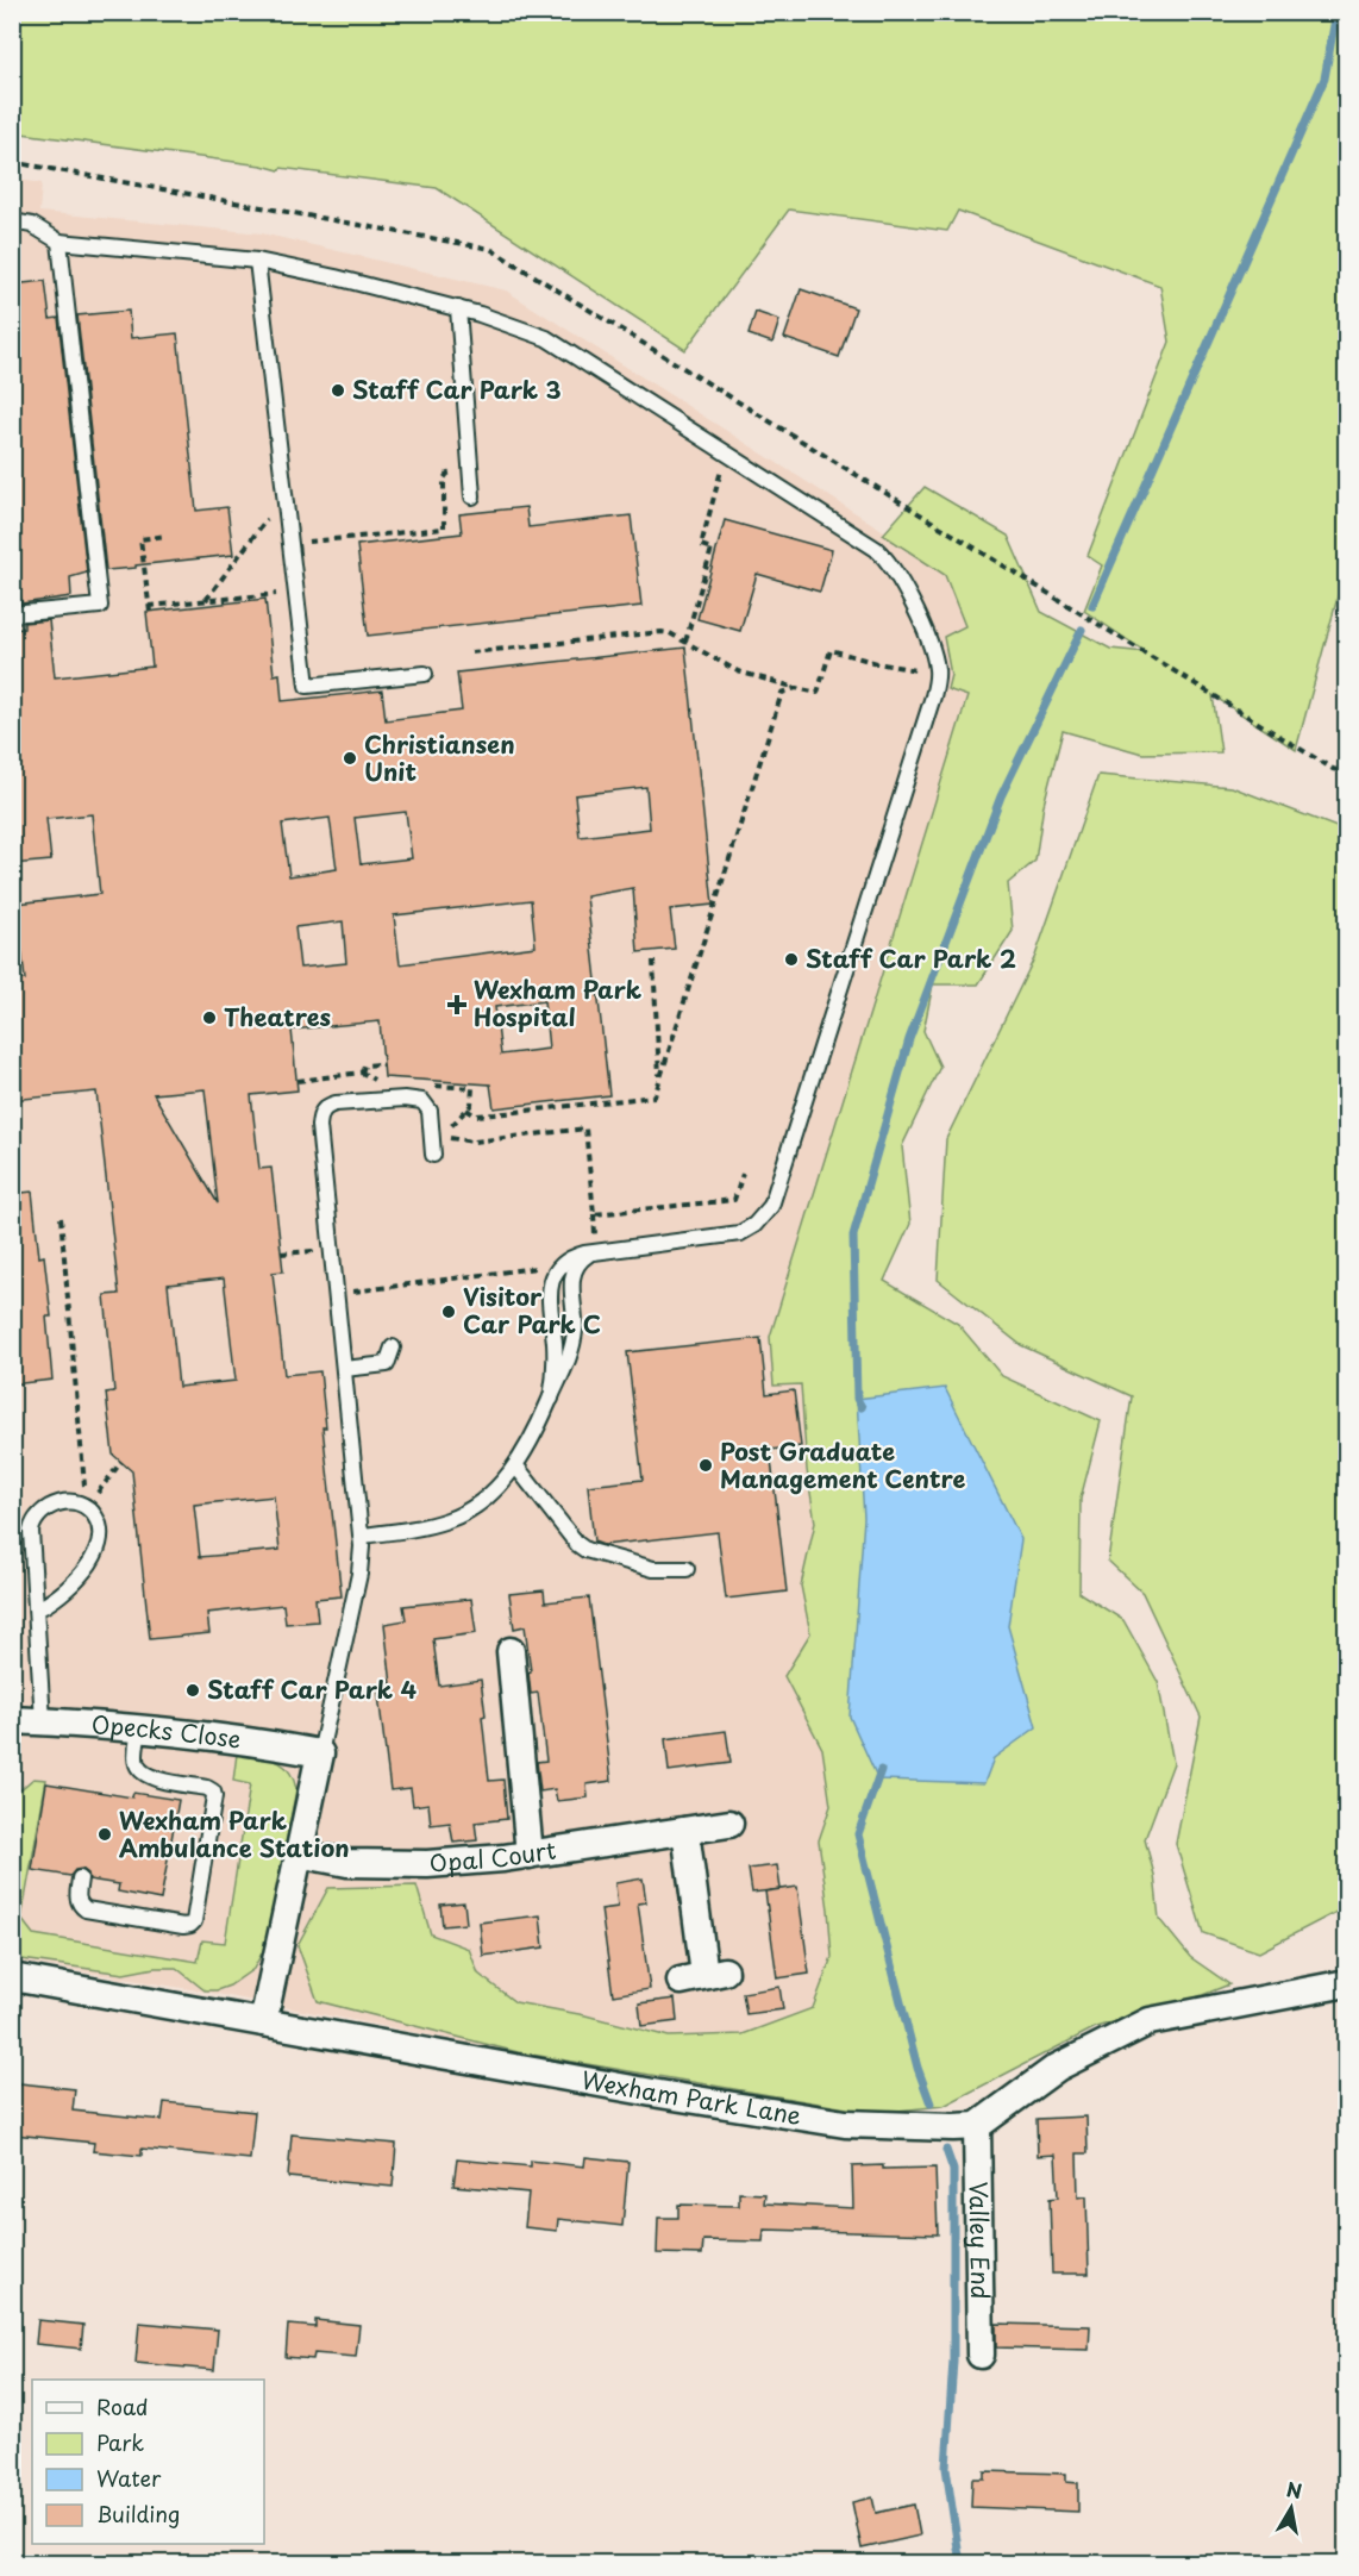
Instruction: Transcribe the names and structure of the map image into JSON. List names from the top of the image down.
{
  "streets": {
    "street": [
      "Opecks Close",
      "Opal Court",
      "Wexham Park Lane",
      "Valley End"
    ]
  },
  "crossings": [
    ["Wexham Park Lane", "Valley End"]
  ],
  "places": {
    "other": [
      "Staff Car Park 3",
      "Christiansen Unit",
      "Staff Car Park 2",
      "Theatres",
      "Visitor Car Park C",
      "Post Graduate Management Centre",
      "Staff Car Park 4",
      "Wexham Park Ambulance Station"
    ],
    "health": ["Wexham Park Hospital"]
  },
  "legend": [
    "Road",
    "Park",
    "Water",
    "Building"
  ],
  "north": "top"
}
